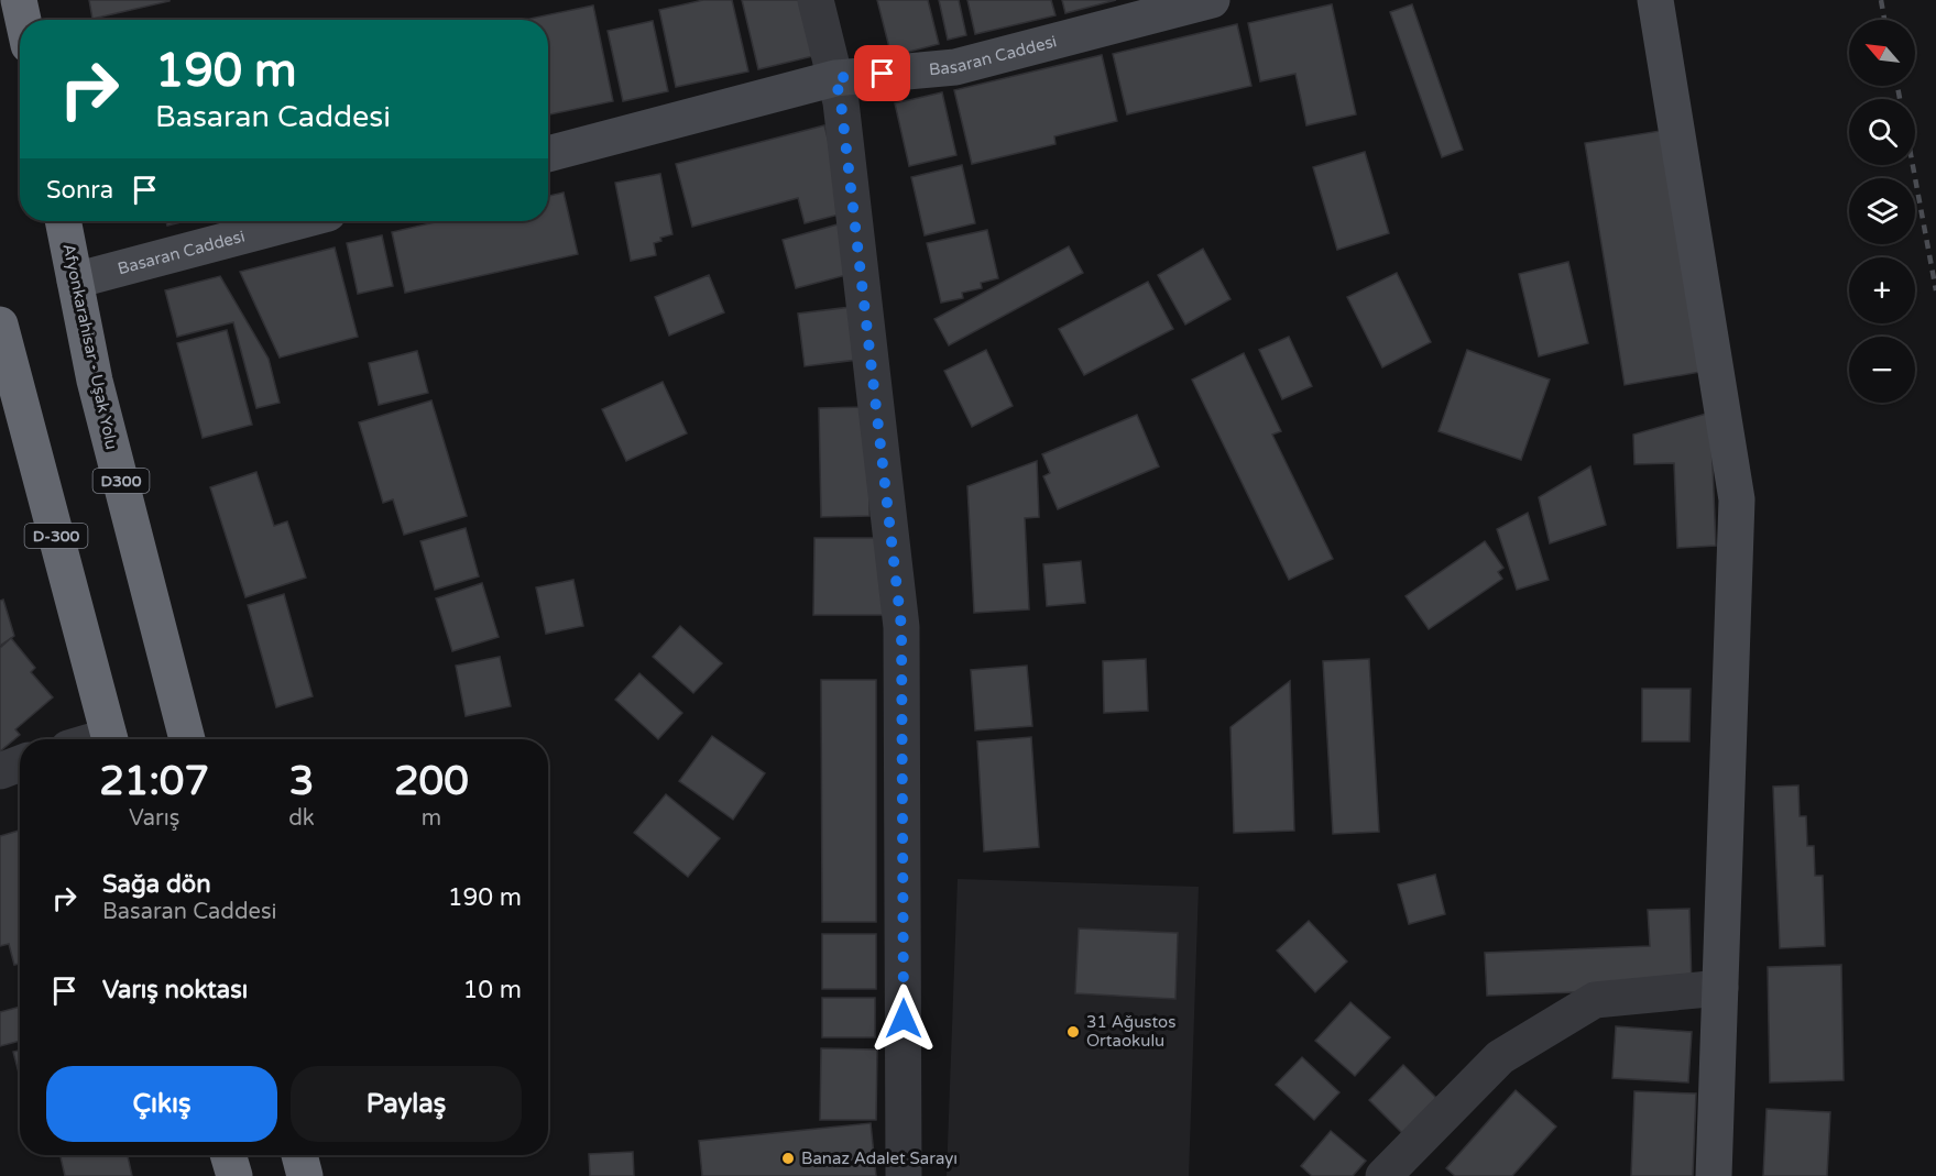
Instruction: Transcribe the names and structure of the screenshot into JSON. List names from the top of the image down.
{
  "streets": {
    "highway": ["Afyonkarahisar - Uşak Yolu", "D300", "D-300"],
    "street": ["Basaran Caddesi"]
  },
  "crossings": [
    ["Basaran Caddesi", "Afyonkarahisar - Uşak Yolu"]
  ],
  "places": ["31 Ağustos Ortaokulu", "Banaz Adalet Sarayı"],
  "north": "top left",
  "page": {
    "map_buttons": ["+", "−"],
    "turn": ["190 m", "Basaran Caddesi"],
    "then": "Sonra",
    "eta": [
      "21:07",
      "Varış",
      "3",
      "dk",
      "200",
      "m"
    ],
    "list": [
      {
        "name": "Sağa dön",
        "note": "Basaran Caddesi",
        "value": "190 m"
      },
      {
        "name": "Varış noktası",
        "value": "10 m"
      }
    ],
    "buttons": ["Çıkış", "Paylaş"]
  }
}
